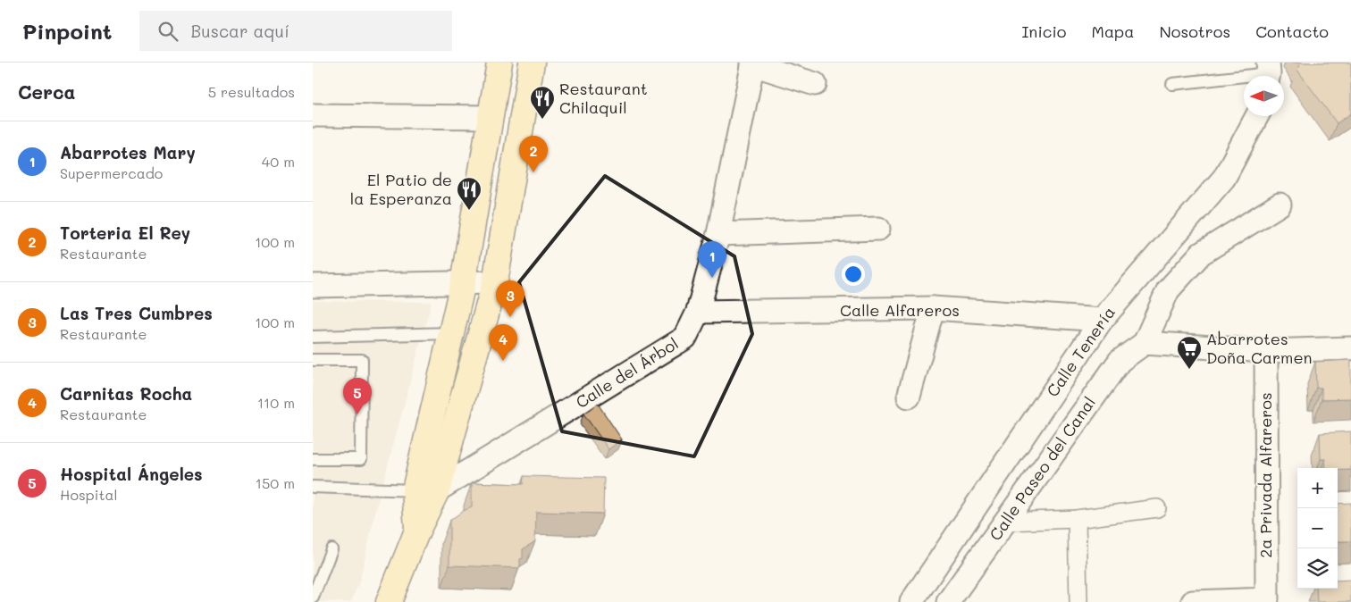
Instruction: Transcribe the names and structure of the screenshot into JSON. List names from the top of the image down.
{
  "streets": {
    "street": [
      "Calle Alfareros",
      "Calle Tenería",
      "Calle del Árbol",
      "Calle Paseo del Canal",
      "2a Privada Alfareros"
    ]
  },
  "crossings": [
    ["Calle Alfareros", "Calle Tenería"],
    ["Calle Alfareros", "Calle del Árbol"]
  ],
  "places": {
    "restaurant": ["Restaurant Chilaquil", "El Patio de la Esperanza"],
    "supermarket": ["Abarrotes Doña Carmen"]
  },
  "north": "left",
  "page": {
    "header": "Pinpoint",
    "search": "Buscar aquí",
    "nav": [
      "Inicio",
      "Mapa",
      "Nosotros",
      "Contacto"
    ],
    "heading": ["Cerca", "5 resultados"],
    "list": [
      {
        "mark": "1",
        "name": "Abarrotes Mary",
        "note": "Supermercado",
        "value": "40 m"
      },
      {
        "mark": "2",
        "name": "Torteria El Rey",
        "note": "Restaurante",
        "value": "100 m"
      },
      {
        "mark": "3",
        "name": "Las Tres Cumbres",
        "note": "Restaurante",
        "value": "100 m"
      },
      {
        "mark": "4",
        "name": "Carnitas Rocha",
        "note": "Restaurante",
        "value": "110 m"
      },
      {
        "mark": "5",
        "name": "Hospital Ángeles",
        "note": "Hospital",
        "value": "150 m"
      }
    ],
    "pins": [
      "2",
      "1",
      "3",
      "4",
      "5"
    ],
    "map_buttons": ["+", "−"]
  }
}
